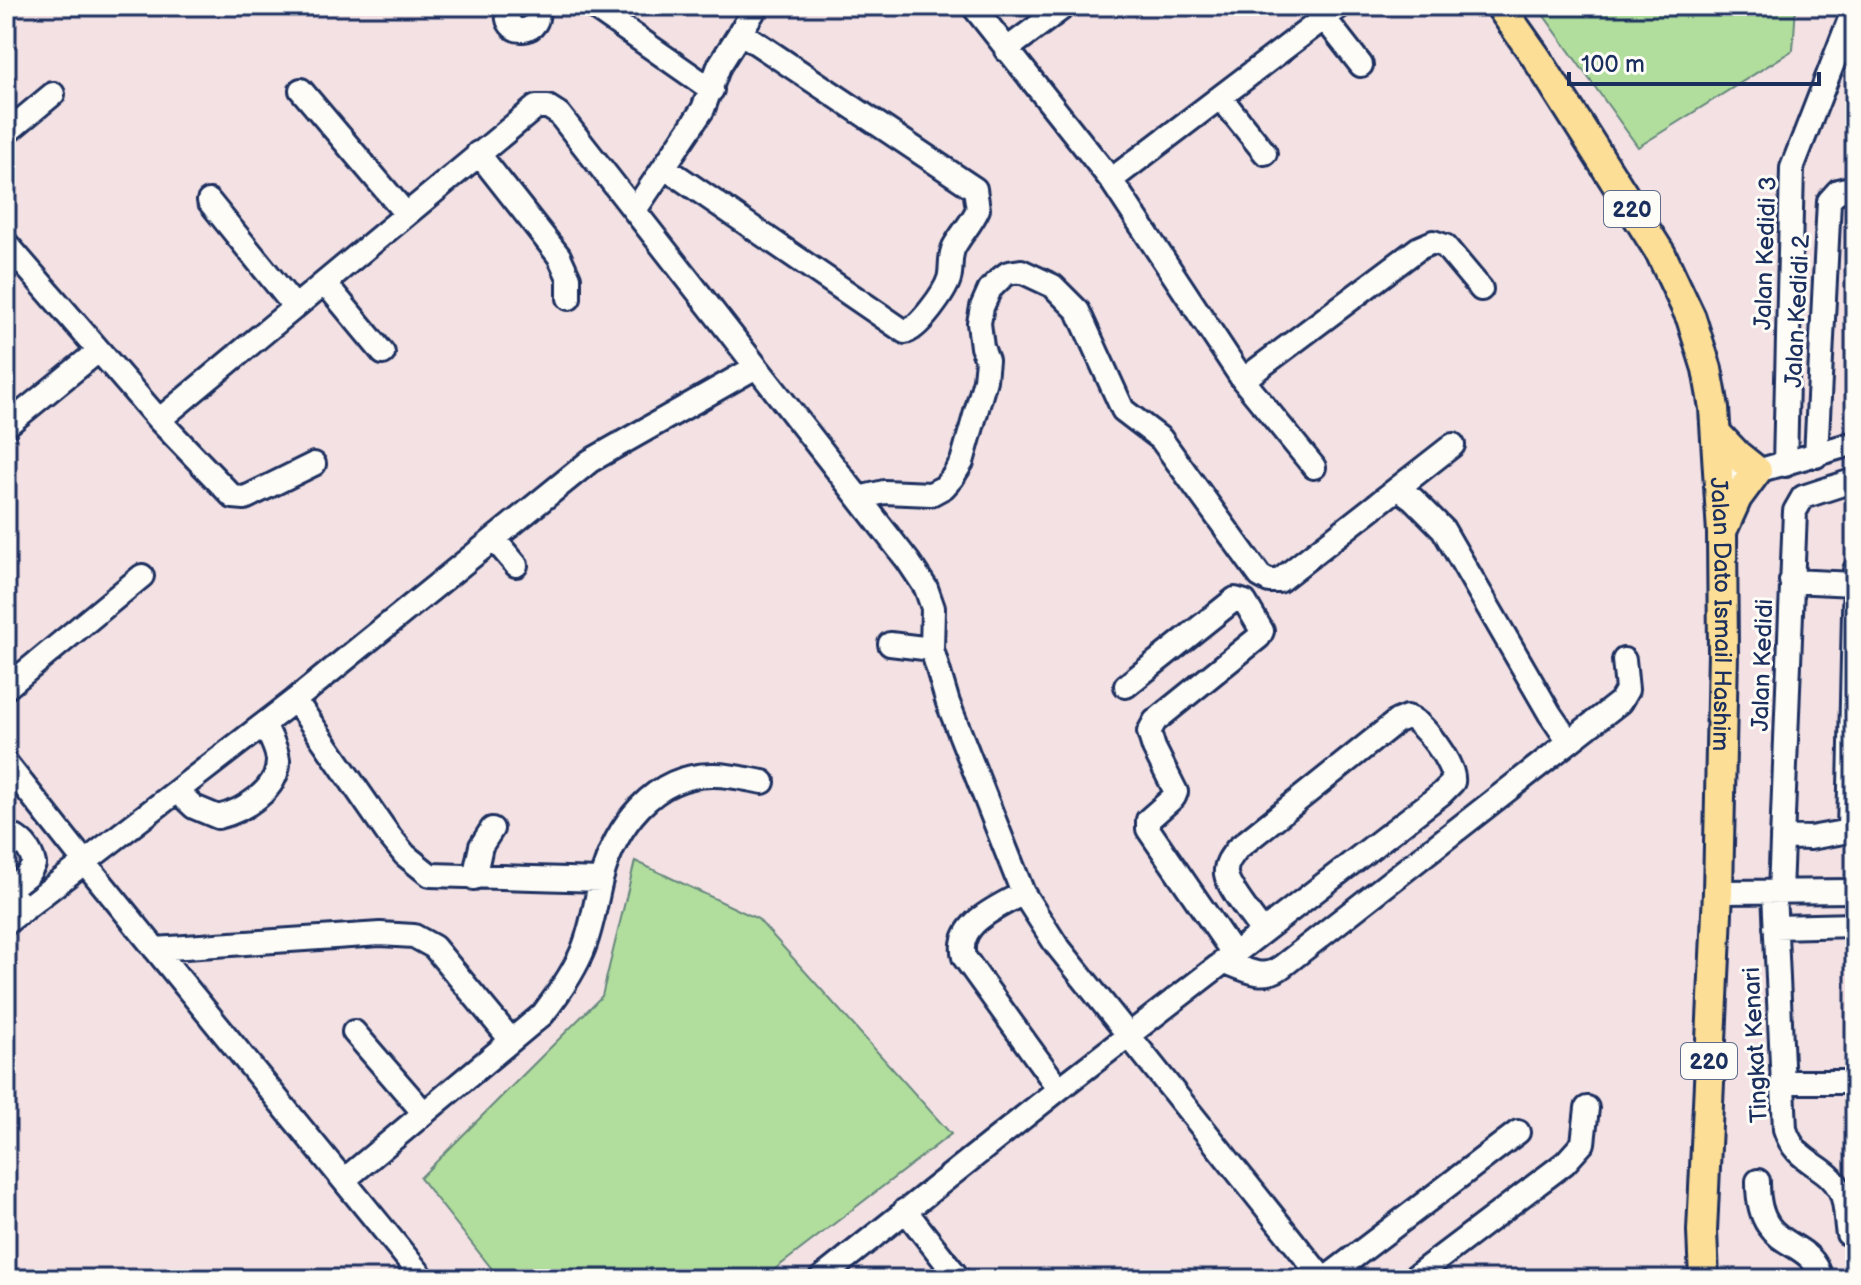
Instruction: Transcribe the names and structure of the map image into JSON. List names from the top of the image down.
{
  "streets": {
    "main road": ["220", "Jalan Dato Ismail Hashim"],
    "street": [
      "Jalan Kedidi 3",
      "Jalan Kedidi 2",
      "Jalan Kedidi",
      "Tingkat Kenari"
    ]
  },
  "crossings": [
    ["Jalan Kedidi", "Tingkat Kenari"]
  ],
  "scale_bar": "100 m"
}
